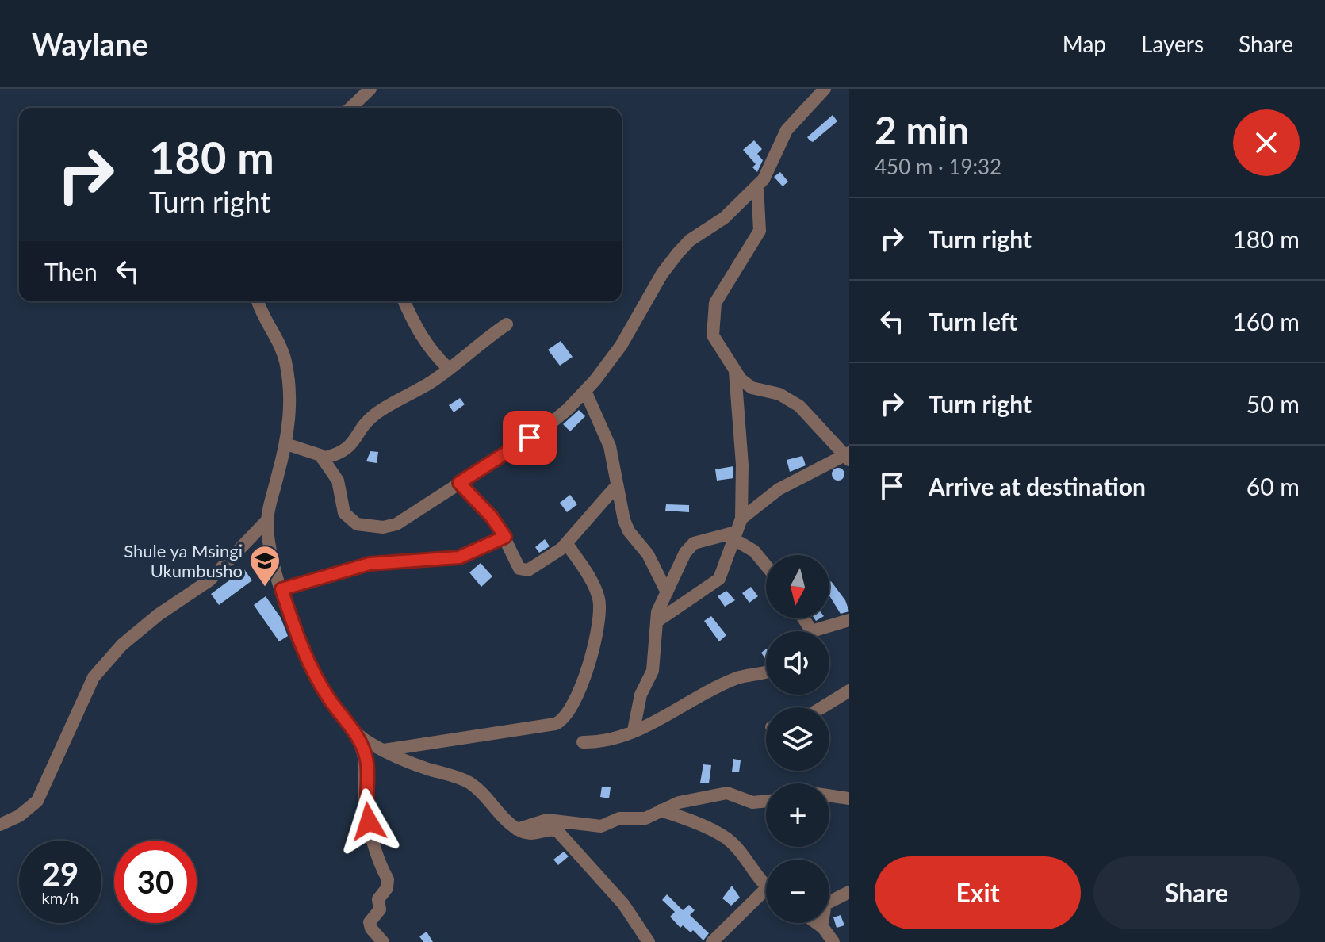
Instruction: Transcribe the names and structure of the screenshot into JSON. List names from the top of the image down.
{
  "places": {
    "school or university": ["Shule ya Msingi Ukumbusho"]
  },
  "north": "bottom",
  "page": {
    "header": "Waylane",
    "nav": ["Map", "Layers", "Share"],
    "heading": ["2 min", "450 m · 19:32"],
    "turn": ["180 m", "Turn right"],
    "list": [
      {
        "name": "Turn right",
        "value": "180 m"
      },
      {
        "name": "Turn left",
        "value": "160 m"
      },
      {
        "name": "Turn right",
        "value": "50 m"
      },
      {
        "name": "Arrive at destination",
        "value": "60 m"
      }
    ],
    "then": "Then",
    "map_buttons": ["+", "−"],
    "speed": "29 km/h",
    "limit": "30",
    "buttons": ["Exit", "Share"]
  }
}
